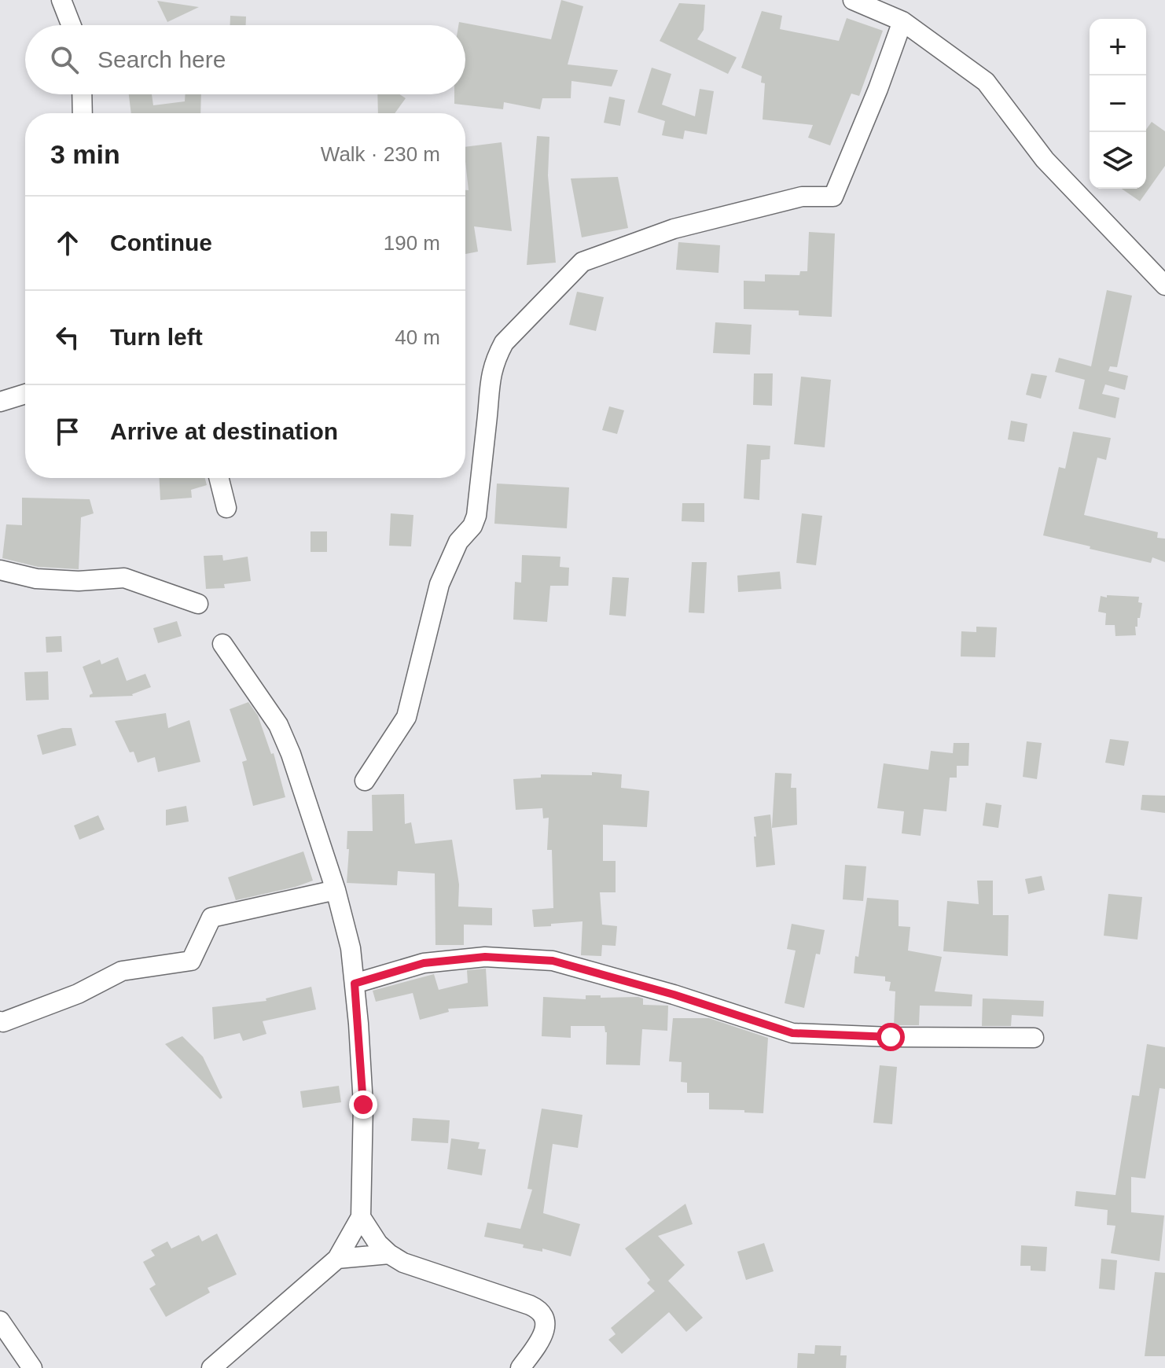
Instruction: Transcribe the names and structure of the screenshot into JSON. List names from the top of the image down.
{
  "page": {
    "map_buttons": ["+", "−"],
    "search": "Search here",
    "heading": ["3 min", "Walk · 230 m"],
    "list": [
      ["Continue", "190 m"],
      ["Turn left", "40 m"],
      "Arrive at destination"
    ]
  }
}
